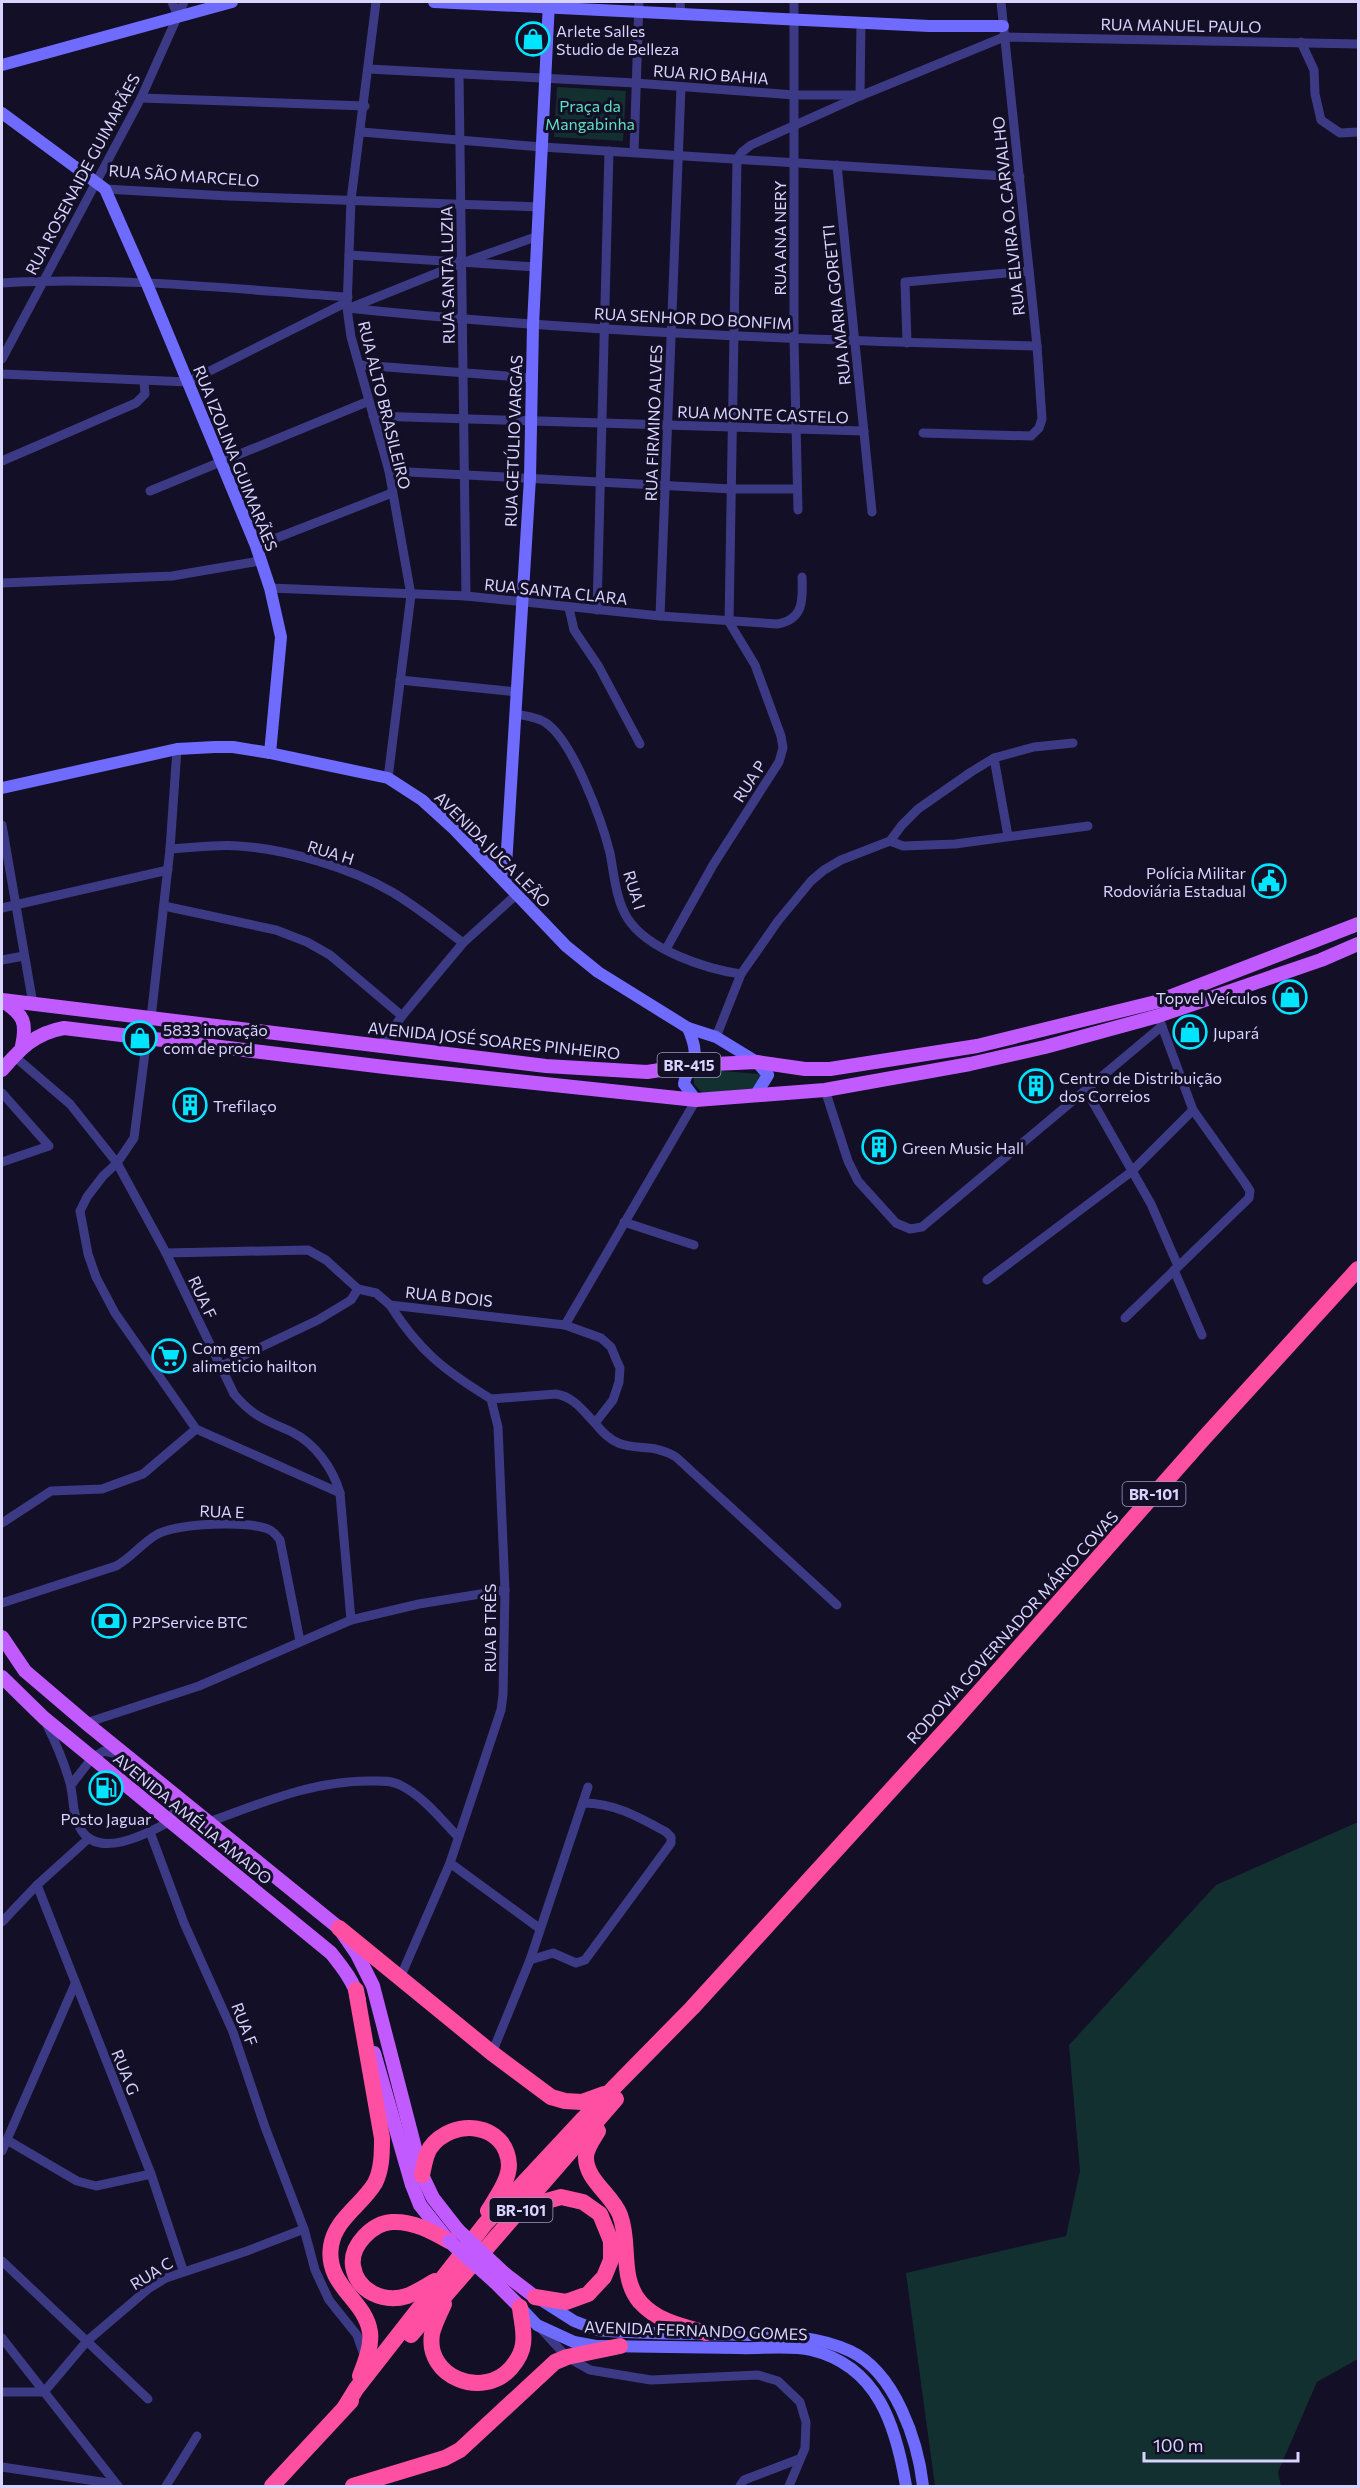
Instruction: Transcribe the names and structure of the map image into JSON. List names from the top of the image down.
{
  "streets": {
    "highway": ["BR-101", "RODOVIA GOVERNADOR MÁRIO COVAS"],
    "main road": ["AVENIDA JOSÉ SOARES PINHEIRO", "BR-415", "AVENIDA AMÉLIA AMADO"],
    "street": [
      "RUA MANUEL PAULO",
      "RUA RIO BAHIA",
      "RUA ROSENAIDE GUIMARÃES",
      "RUA SÃO MARCELO",
      "RUA ELVIRA O. CARVALHO",
      "RUA ANA NERY",
      "RUA SANTA LUZIA",
      "RUA MARIA GORETTI",
      "RUA SENHOR DO BONFIM",
      "RUA ALTO BRASILEIRO",
      "RUA MONTE CASTELO",
      "RUA FIRMINO ALVES",
      "RUA GETÚLIO VARGAS",
      "RUA IZOLINA GUIMARÃES",
      "RUA SANTA CLARA",
      "RUA P",
      "AVENIDA JUCA LEÃO",
      "RUA H",
      "RUA I",
      "RUA B DOIS",
      "RUA F",
      "RUA E",
      "RUA B TRÊS",
      "RUA G",
      "RUA C",
      "AVENIDA FERNANDO GOMES"
    ]
  },
  "crossings": [
    ["RUA MANUEL PAULO", "RUA RIO BAHIA"],
    ["RUA MANUEL PAULO", "RUA ELVIRA O. CARVALHO"],
    ["RUA RIO BAHIA", "RUA ELVIRA O. CARVALHO"],
    ["RUA RIO BAHIA", "RUA ANA NERY"],
    ["RUA RIO BAHIA", "RUA SANTA LUZIA"],
    ["RUA RIO BAHIA", "RUA ALTO BRASILEIRO"],
    ["RUA RIO BAHIA", "RUA FIRMINO ALVES"],
    ["RUA RIO BAHIA", "RUA GETÚLIO VARGAS"],
    ["RUA ROSENAIDE GUIMARÃES", "RUA SÃO MARCELO"],
    ["RUA ROSENAIDE GUIMARÃES", "RUA SENHOR DO BONFIM"],
    ["RUA ROSENAIDE GUIMARÃES", "RUA IZOLINA GUIMARÃES"],
    ["RUA SÃO MARCELO", "RUA SANTA LUZIA"],
    ["RUA SÃO MARCELO", "RUA ALTO BRASILEIRO"],
    ["RUA SÃO MARCELO", "RUA GETÚLIO VARGAS"],
    ["RUA SÃO MARCELO", "RUA IZOLINA GUIMARÃES"],
    ["RUA ELVIRA O. CARVALHO", "RUA SENHOR DO BONFIM"],
    ["RUA ANA NERY", "RUA SENHOR DO BONFIM"],
    ["RUA ANA NERY", "RUA MONTE CASTELO"],
    ["RUA SANTA LUZIA", "RUA SENHOR DO BONFIM"],
    ["RUA SANTA LUZIA", "RUA MONTE CASTELO"],
    ["RUA SANTA LUZIA", "RUA SANTA CLARA"],
    ["RUA MARIA GORETTI", "RUA SENHOR DO BONFIM"],
    ["RUA MARIA GORETTI", "RUA MONTE CASTELO"],
    ["RUA SENHOR DO BONFIM", "RUA ALTO BRASILEIRO"],
    ["RUA SENHOR DO BONFIM", "RUA FIRMINO ALVES"],
    ["RUA SENHOR DO BONFIM", "RUA GETÚLIO VARGAS"],
    ["RUA SENHOR DO BONFIM", "RUA IZOLINA GUIMARÃES"],
    ["RUA ALTO BRASILEIRO", "RUA MONTE CASTELO"],
    ["RUA ALTO BRASILEIRO", "RUA SANTA CLARA"],
    ["RUA ALTO BRASILEIRO", "AVENIDA JUCA LEÃO"],
    ["RUA MONTE CASTELO", "RUA FIRMINO ALVES"],
    ["RUA MONTE CASTELO", "RUA GETÚLIO VARGAS"],
    ["RUA FIRMINO ALVES", "RUA SANTA CLARA"],
    ["RUA GETÚLIO VARGAS", "RUA SANTA CLARA"],
    ["RUA GETÚLIO VARGAS", "AVENIDA JUCA LEÃO"],
    ["RUA GETÚLIO VARGAS", "RUA I"],
    ["RUA IZOLINA GUIMARÃES", "RUA SANTA CLARA"],
    ["RUA IZOLINA GUIMARÃES", "AVENIDA JUCA LEÃO"],
    ["RUA SANTA CLARA", "RUA P"],
    ["RUA P", "RUA I"],
    ["AVENIDA JUCA LEÃO", "AVENIDA JOSÉ SOARES PINHEIRO"],
    ["BR-415", "RUA F"],
    ["RUA B DOIS", "RUA F"],
    ["RUA F", "RUA C"],
    ["RUA G", "RUA C"]
  ],
  "parks": ["Praça da Mangabinha"],
  "places": {
    "shop": [
      "Arlete Salles Studio de Belleza",
      "Topvel Veículos",
      "Jupará",
      "5833 inovação com de prod"
    ],
    "public building": ["Polícia Militar Rodoviária Estadual"],
    "building": ["Centro de Distribuição dos Correios", "Trefilaço", "Green Music Hall"],
    "supermarket": ["Com gem alimeticio hailton"],
    "bank": ["P2PService BTC"],
    "fuel station": ["Posto Jaguar"]
  },
  "scale_bar": "100 m"
}
